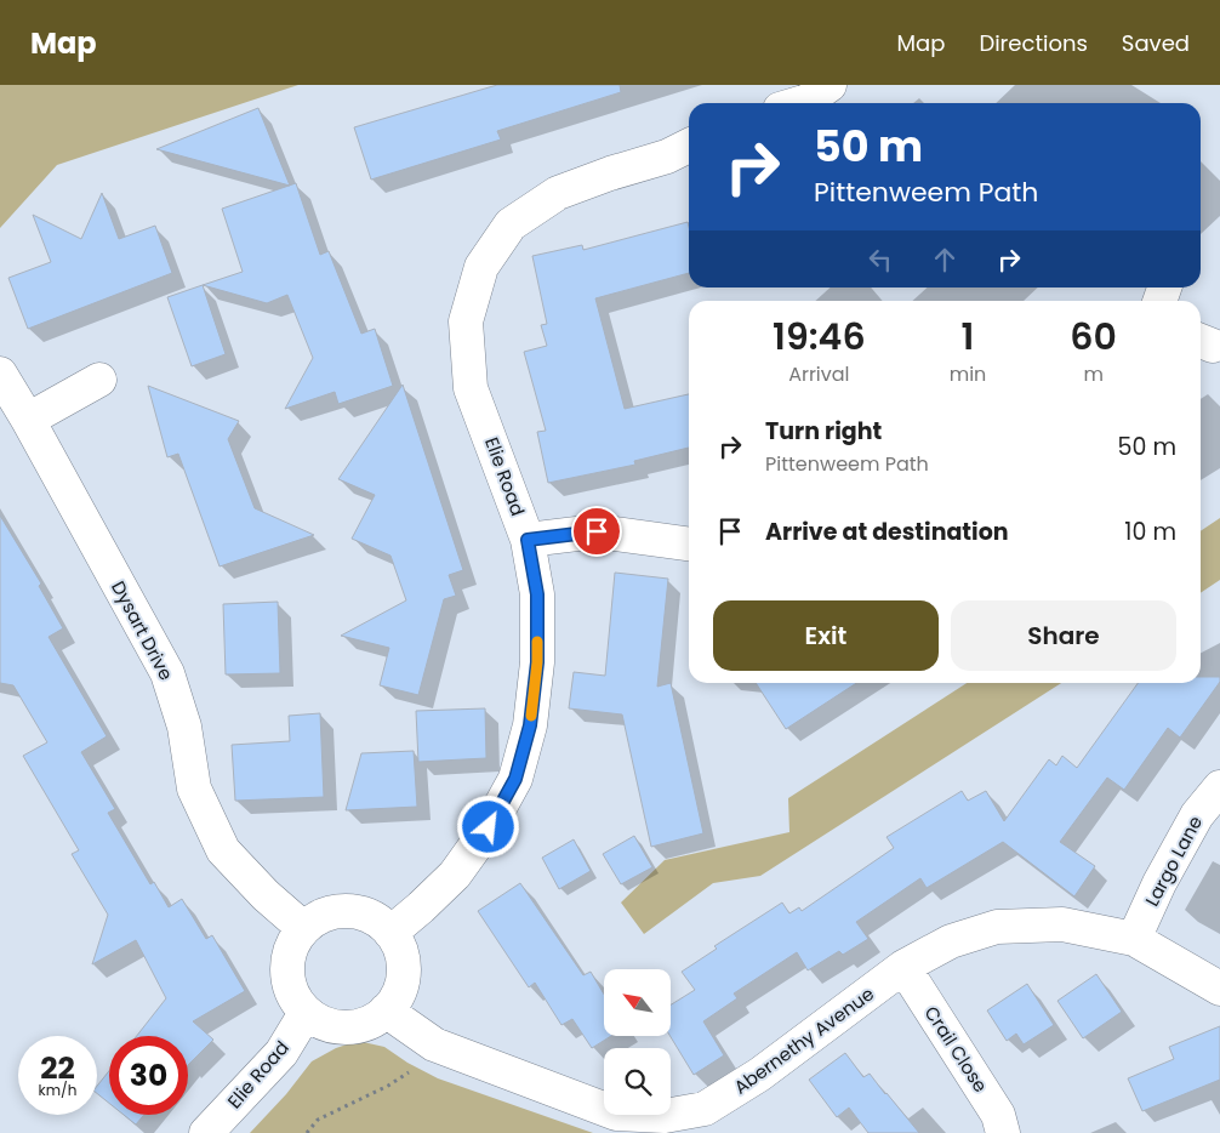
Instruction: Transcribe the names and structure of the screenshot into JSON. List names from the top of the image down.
{
  "streets": {
    "street": [
      "Elie Road",
      "Dysart Drive",
      "Largo Lane",
      "Abernethy Avenue",
      "Crail Close"
    ]
  },
  "crossings": [
    ["Elie Road", "Dysart Drive"],
    ["Elie Road", "Abernethy Avenue"],
    ["Dysart Drive", "Abernethy Avenue"],
    ["Largo Lane", "Abernethy Avenue"],
    ["Abernethy Avenue", "Crail Close"]
  ],
  "north": "top left",
  "page": {
    "header": "Map",
    "nav": ["Map", "Directions", "Saved"],
    "turn": ["50 m", "Pittenweem Path"],
    "eta": [
      "19:46",
      "Arrival",
      "1",
      "min",
      "60",
      "m"
    ],
    "list": [
      {
        "name": "Turn right",
        "note": "Pittenweem Path",
        "value": "50 m"
      },
      {
        "name": "Arrive at destination",
        "value": "10 m"
      }
    ],
    "buttons": ["Exit", "Share"],
    "speed": "22 km/h",
    "limit": "30"
  }
}
